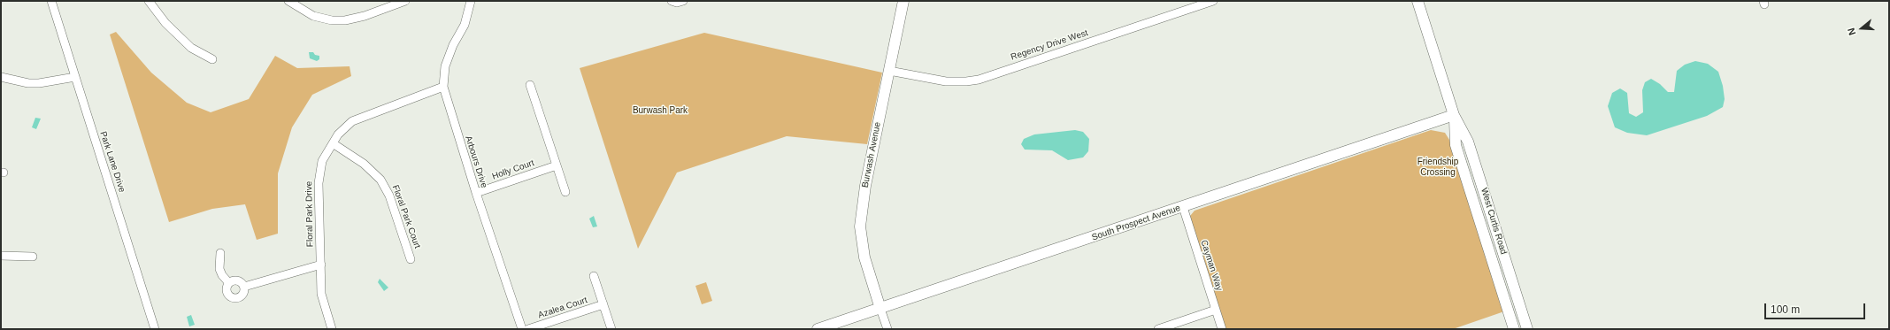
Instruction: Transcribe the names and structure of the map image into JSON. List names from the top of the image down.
{
  "streets": {
    "main road": ["Burwash Avenue", "West Curtis Road", "South Prospect Avenue"],
    "street": [
      "Regency Drive West",
      "Park Lane Drive",
      "Arbours Drive",
      "Holly Court",
      "Floral Park Drive",
      "Floral Park Court",
      "Cayman Way",
      "Azalea Court"
    ]
  },
  "crossings": [
    ["Regency Drive West", "Burwash Avenue"],
    ["Burwash Avenue", "South Prospect Avenue"],
    ["Arbours Drive", "Holly Court"],
    ["Arbours Drive", "Floral Park Drive"],
    ["Floral Park Drive", "Floral Park Court"],
    ["West Curtis Road", "South Prospect Avenue"],
    ["South Prospect Avenue", "Cayman Way"]
  ],
  "parks": ["Burwash Park", "Friendship Crossing"],
  "scale_bar": "100 m",
  "north": "left"
}
